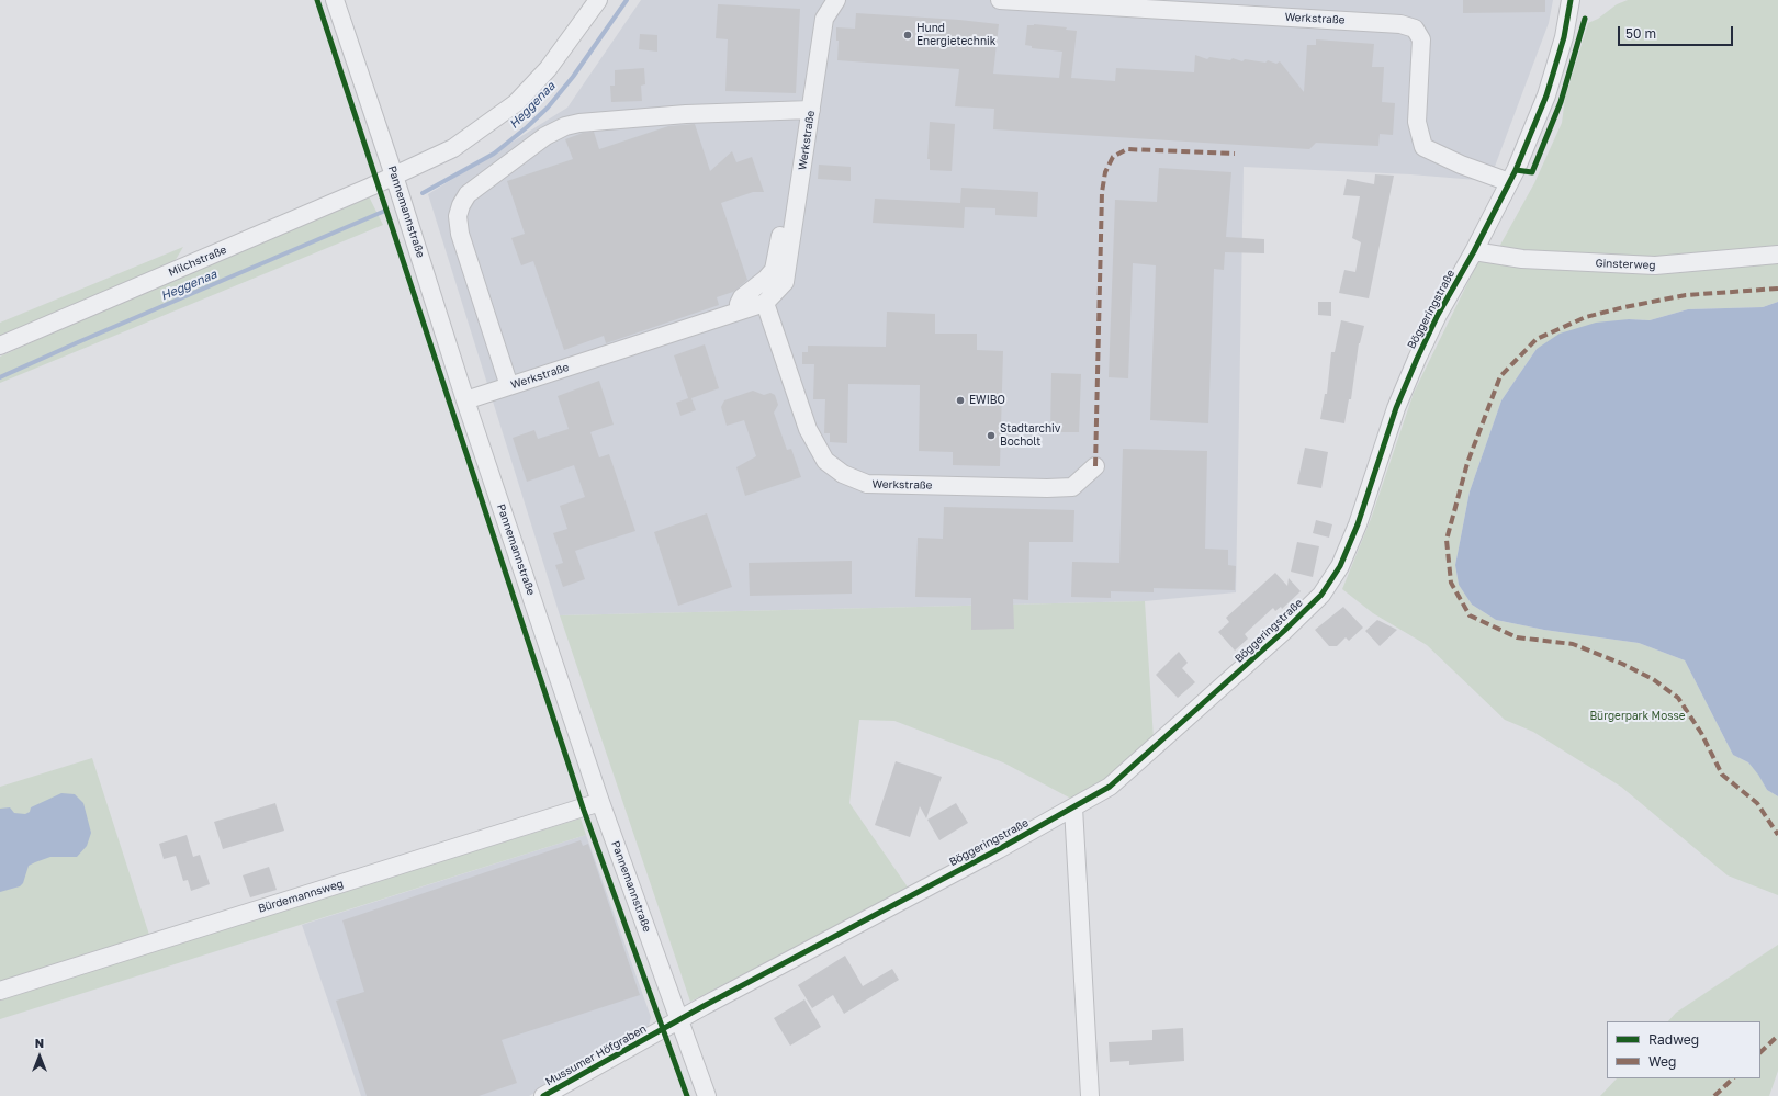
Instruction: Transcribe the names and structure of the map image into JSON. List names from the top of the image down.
{
  "streets": {
    "street": [
      "Werkstraße",
      "Pannemannstraße",
      "Milchstraße",
      "Ginsterweg",
      "Böggeringstraße",
      "Bürdemannsweg",
      "Mussumer Höfgraben"
    ]
  },
  "crossings": [
    ["Werkstraße", "Pannemannstraße"],
    ["Werkstraße", "Böggeringstraße"],
    ["Pannemannstraße", "Milchstraße"],
    ["Pannemannstraße", "Böggeringstraße"],
    ["Pannemannstraße", "Bürdemannsweg"],
    ["Pannemannstraße", "Mussumer Höfgraben"],
    ["Ginsterweg", "Böggeringstraße"],
    ["Böggeringstraße", "Mussumer Höfgraben"]
  ],
  "water": ["Heggenaa"],
  "parks": ["Bürgerpark Mosse"],
  "places": ["Hund Energietechnik", "EWIBO", "Stadtarchiv Bocholt"],
  "legend": ["Radweg", "Weg"],
  "scale_bar": "50 m",
  "north": "top"
}
